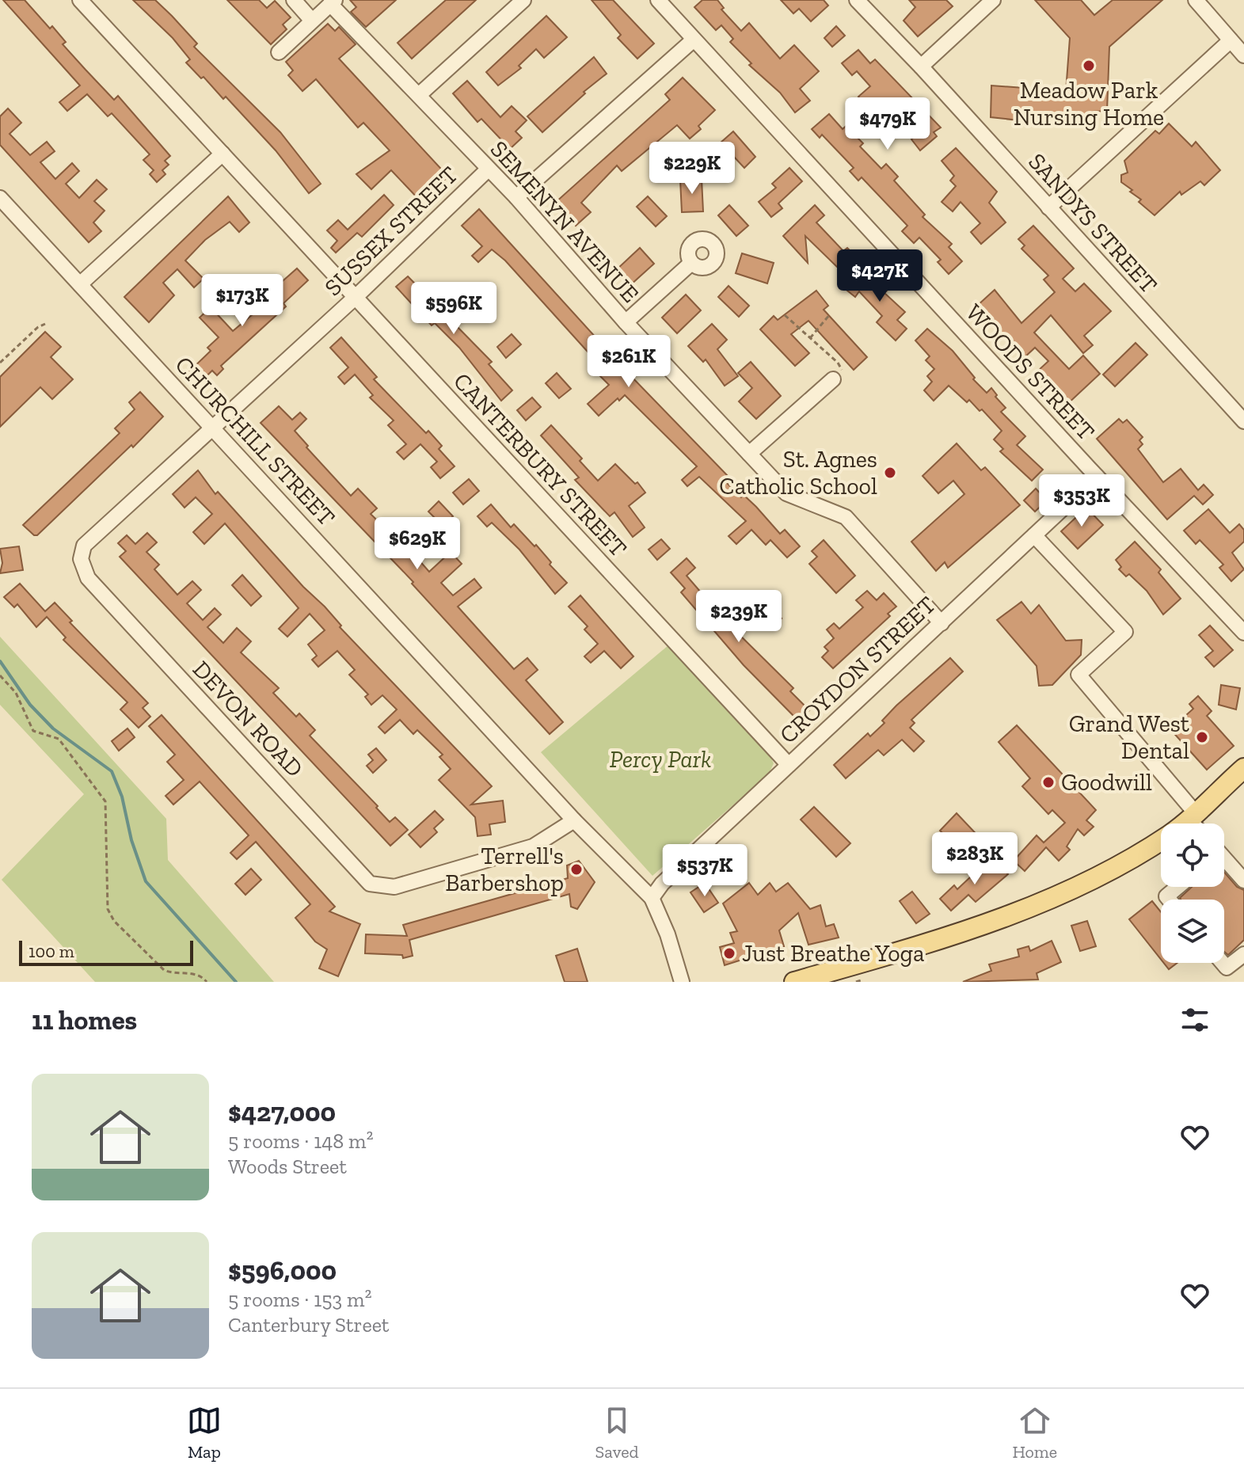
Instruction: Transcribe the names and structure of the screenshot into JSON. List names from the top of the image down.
{
  "streets": {
    "street": [
      "SEMENYN AVENUE",
      "SANDYS STREET",
      "SUSSEX STREET",
      "WOODS STREET",
      "CHURCHILL STREET",
      "CANTERBURY STREET",
      "CROYDON STREET",
      "DEVON ROAD"
    ]
  },
  "crossings": [
    ["SEMENYN AVENUE", "SUSSEX STREET"],
    ["SEMENYN AVENUE", "CROYDON STREET"],
    ["SUSSEX STREET", "CHURCHILL STREET"],
    ["SUSSEX STREET", "CANTERBURY STREET"],
    ["SUSSEX STREET", "DEVON ROAD"],
    ["WOODS STREET", "CROYDON STREET"],
    ["CHURCHILL STREET", "CROYDON STREET"],
    ["CHURCHILL STREET", "DEVON ROAD"],
    ["CANTERBURY STREET", "CROYDON STREET"]
  ],
  "parks": ["Percy Park"],
  "places": [
    "Meadow Park Nursing Home",
    "St. Agnes Catholic School",
    "Grand West Dental",
    "Goodwill",
    "Terrell's Barbershop",
    "Just Breathe Yoga"
  ],
  "scale_bar": "100 m",
  "page": {
    "price": [
      "$479K",
      "$229K",
      "$427K",
      "$173K",
      "$596K",
      "$261K",
      "$353K",
      "$629K",
      "$239K",
      "$283K",
      "$537K"
    ],
    "scale": "100 m",
    "heading": "11 homes",
    "list": [
      {
        "name": "$427,000",
        "note": "5 rooms · 148 m² · Woods Street"
      },
      {
        "name": "$596,000",
        "note": "5 rooms · 153 m² · Canterbury Street"
      }
    ],
    "tabs": ["Map", "Saved", "Home"]
  }
}
